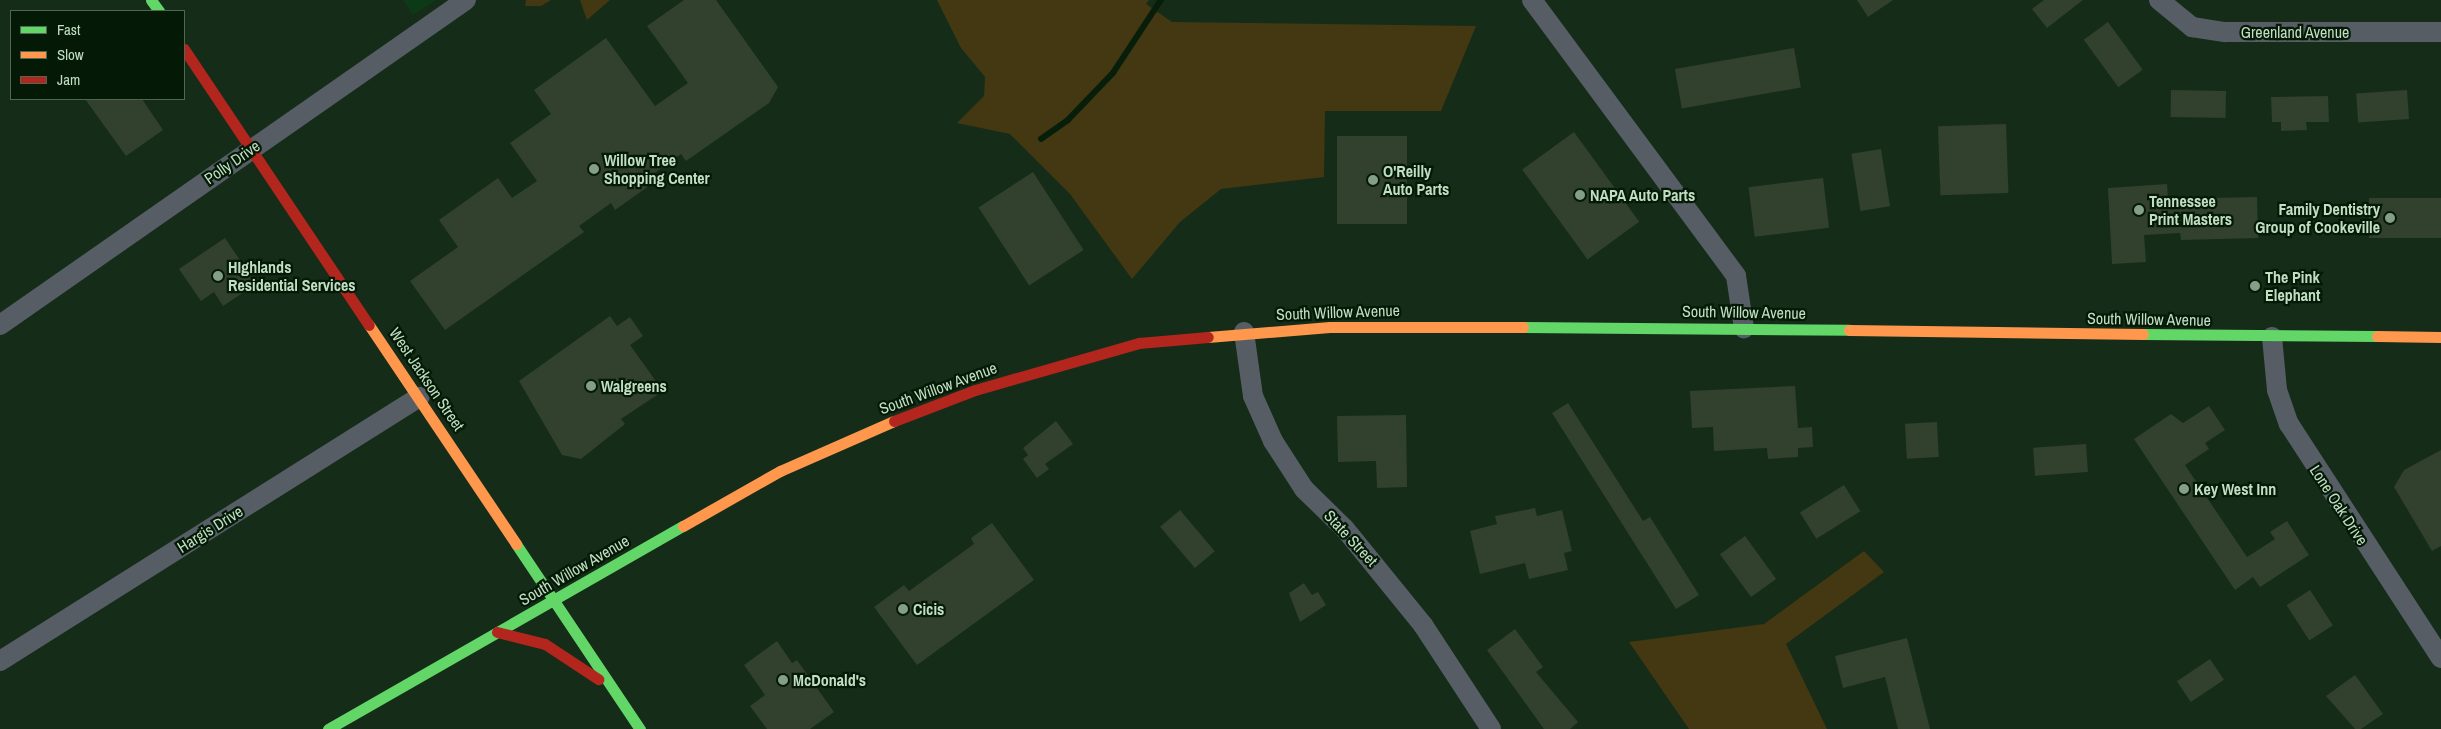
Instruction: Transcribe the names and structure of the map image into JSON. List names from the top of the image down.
{
  "streets": {
    "main road": ["South Willow Avenue", "West Jackson Street"],
    "street": [
      "Greenland Avenue",
      "Polly Drive",
      "Lone Oak Drive",
      "Hargis Drive",
      "State Street"
    ]
  },
  "crossings": [
    ["Polly Drive", "West Jackson Street"],
    ["South Willow Avenue", "West Jackson Street"],
    ["South Willow Avenue", "Lone Oak Drive"],
    ["South Willow Avenue", "State Street"],
    ["West Jackson Street", "Hargis Drive"]
  ],
  "places": [
    "Willow Tree Shopping Center",
    "O'Reilly Auto Parts",
    "NAPA Auto Parts",
    "Tennessee Print Masters",
    "Family Dentistry Group of Cookeville",
    "HIghlands Residential Services",
    "The Pink Elephant",
    "Walgreens",
    "Key West Inn",
    "Cicis",
    "McDonald's"
  ],
  "legend": ["Fast", "Slow", "Jam"]
}
